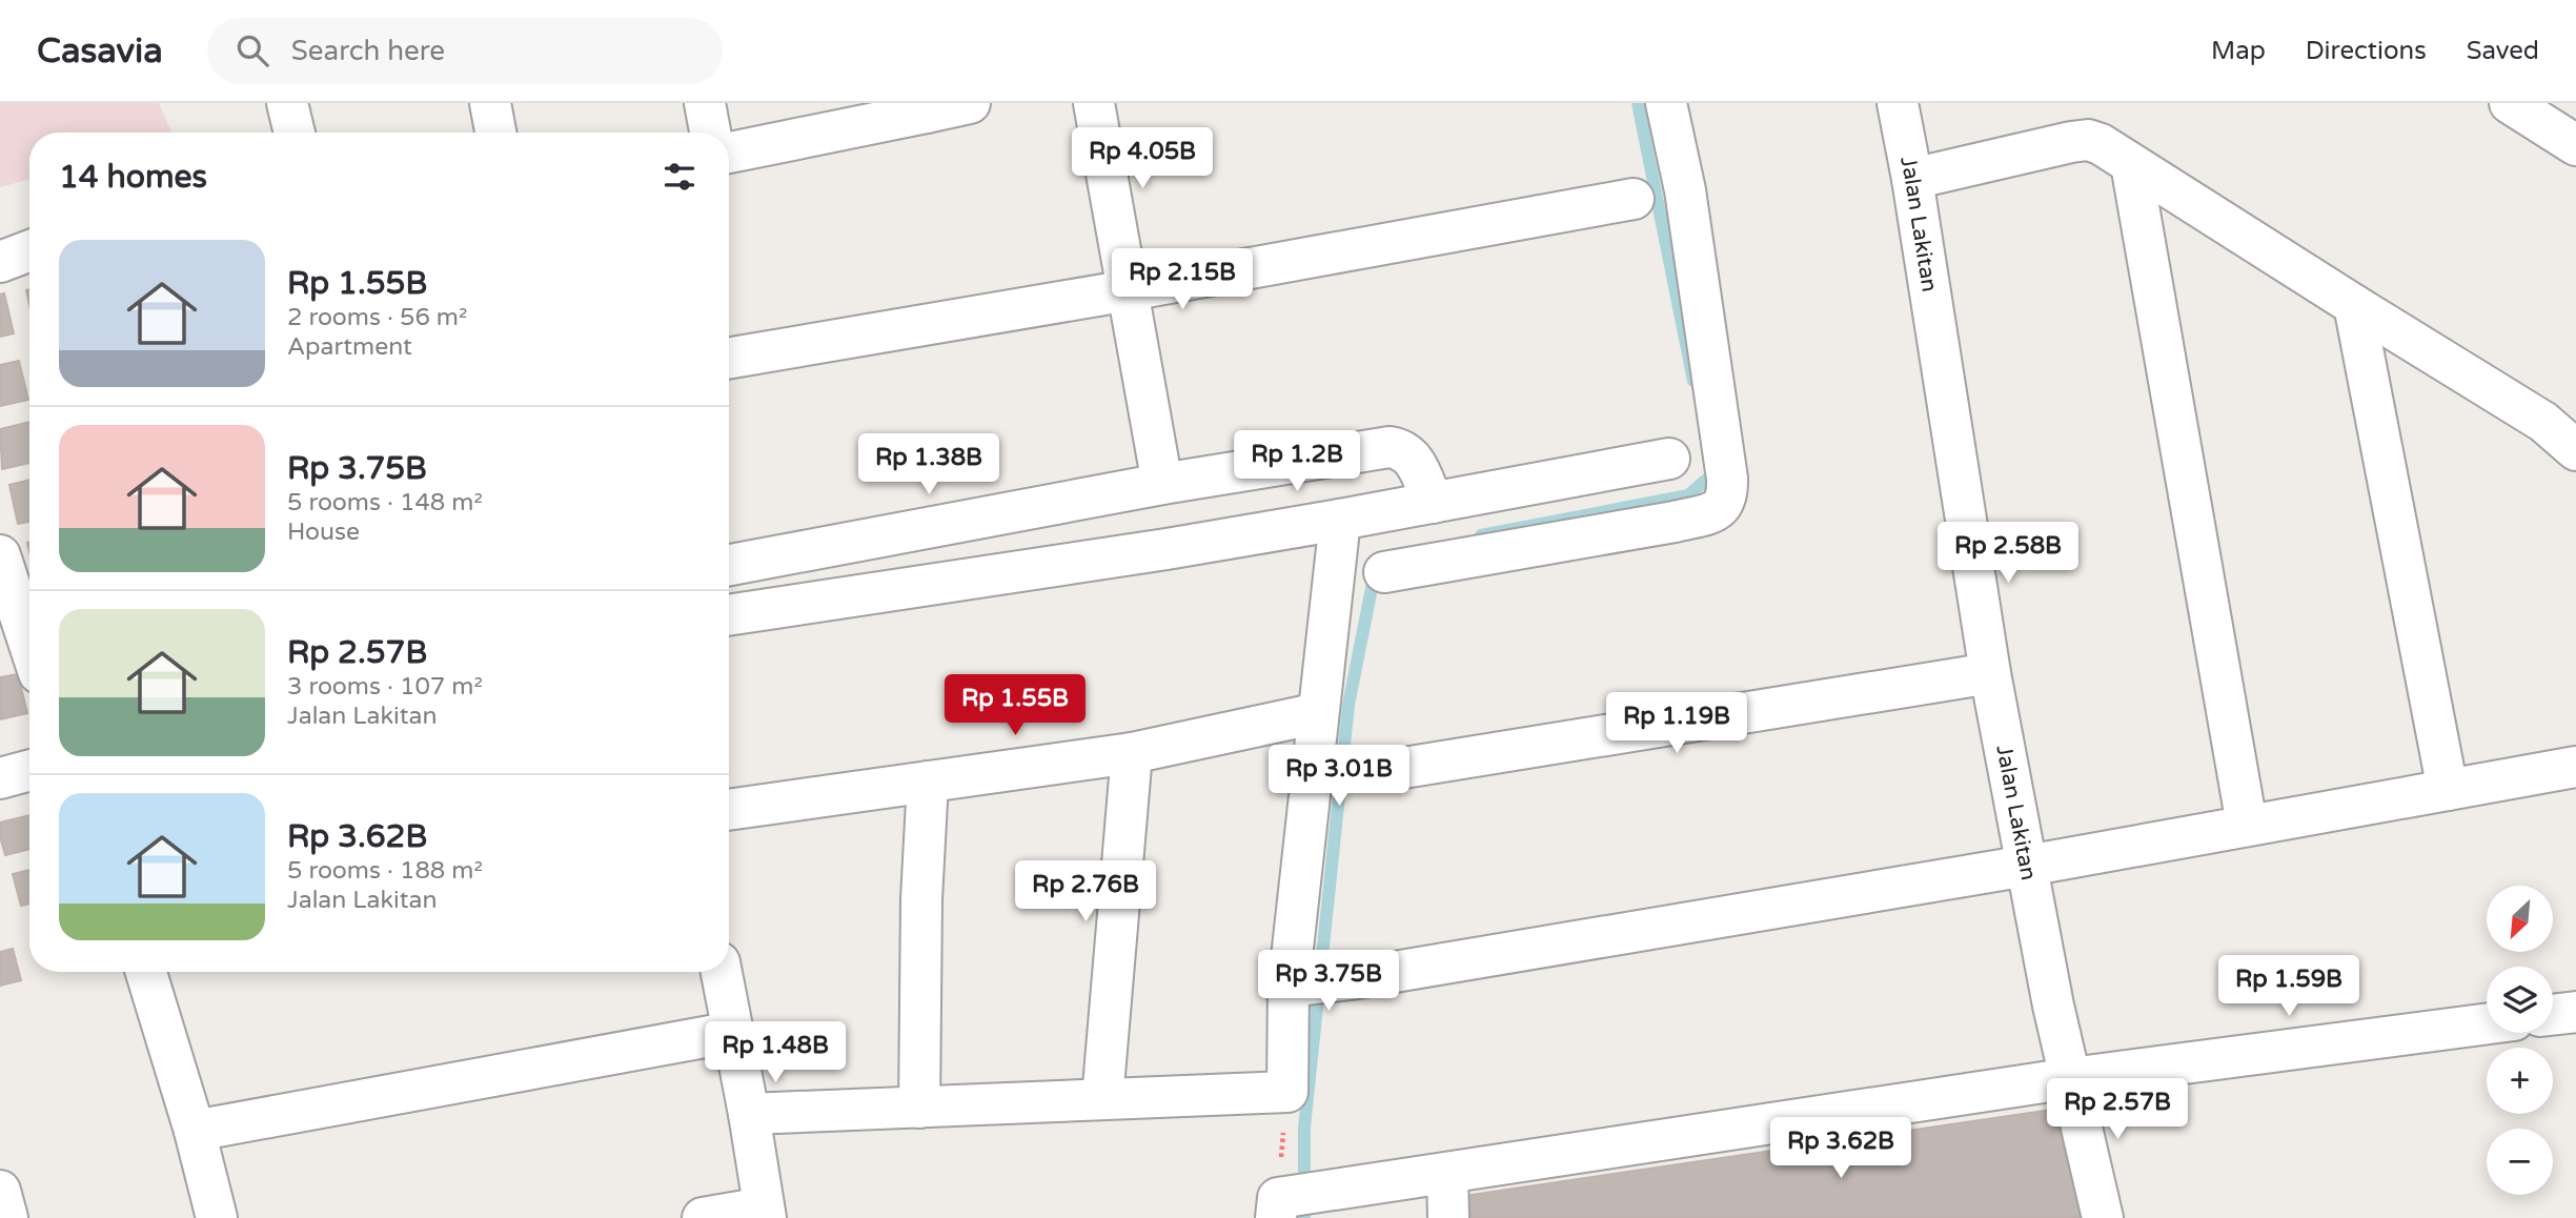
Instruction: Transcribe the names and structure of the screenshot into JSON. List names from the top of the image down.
{
  "streets": {
    "street": ["Jalan Lakitan"]
  },
  "north": "bottom left",
  "page": {
    "header": "Casavia",
    "search": "Search here",
    "nav": ["Map", "Directions", "Saved"],
    "price": [
      "Rp 4.05B",
      "Rp 2.15B",
      "Rp 1.2B",
      "Rp 1.38B",
      "Rp 2.58B",
      "Rp 1.55B",
      "Rp 1.19B",
      "Rp 3.01B",
      "Rp 2.76B",
      "Rp 3.75B",
      "Rp 1.59B",
      "Rp 1.48B",
      "Rp 2.57B",
      "Rp 3.62B"
    ],
    "heading": "14 homes",
    "list": [
      {
        "name": "Rp 1.55B",
        "note": "2 rooms · 56 m² · Apartment"
      },
      {
        "name": "Rp 3.75B",
        "note": "5 rooms · 148 m² · House"
      },
      {
        "name": "Rp 2.57B",
        "note": "3 rooms · 107 m² · Jalan Lakitan"
      },
      {
        "name": "Rp 3.62B",
        "note": "5 rooms · 188 m² · Jalan Lakitan"
      }
    ],
    "map_buttons": ["+", "−"]
  }
}
